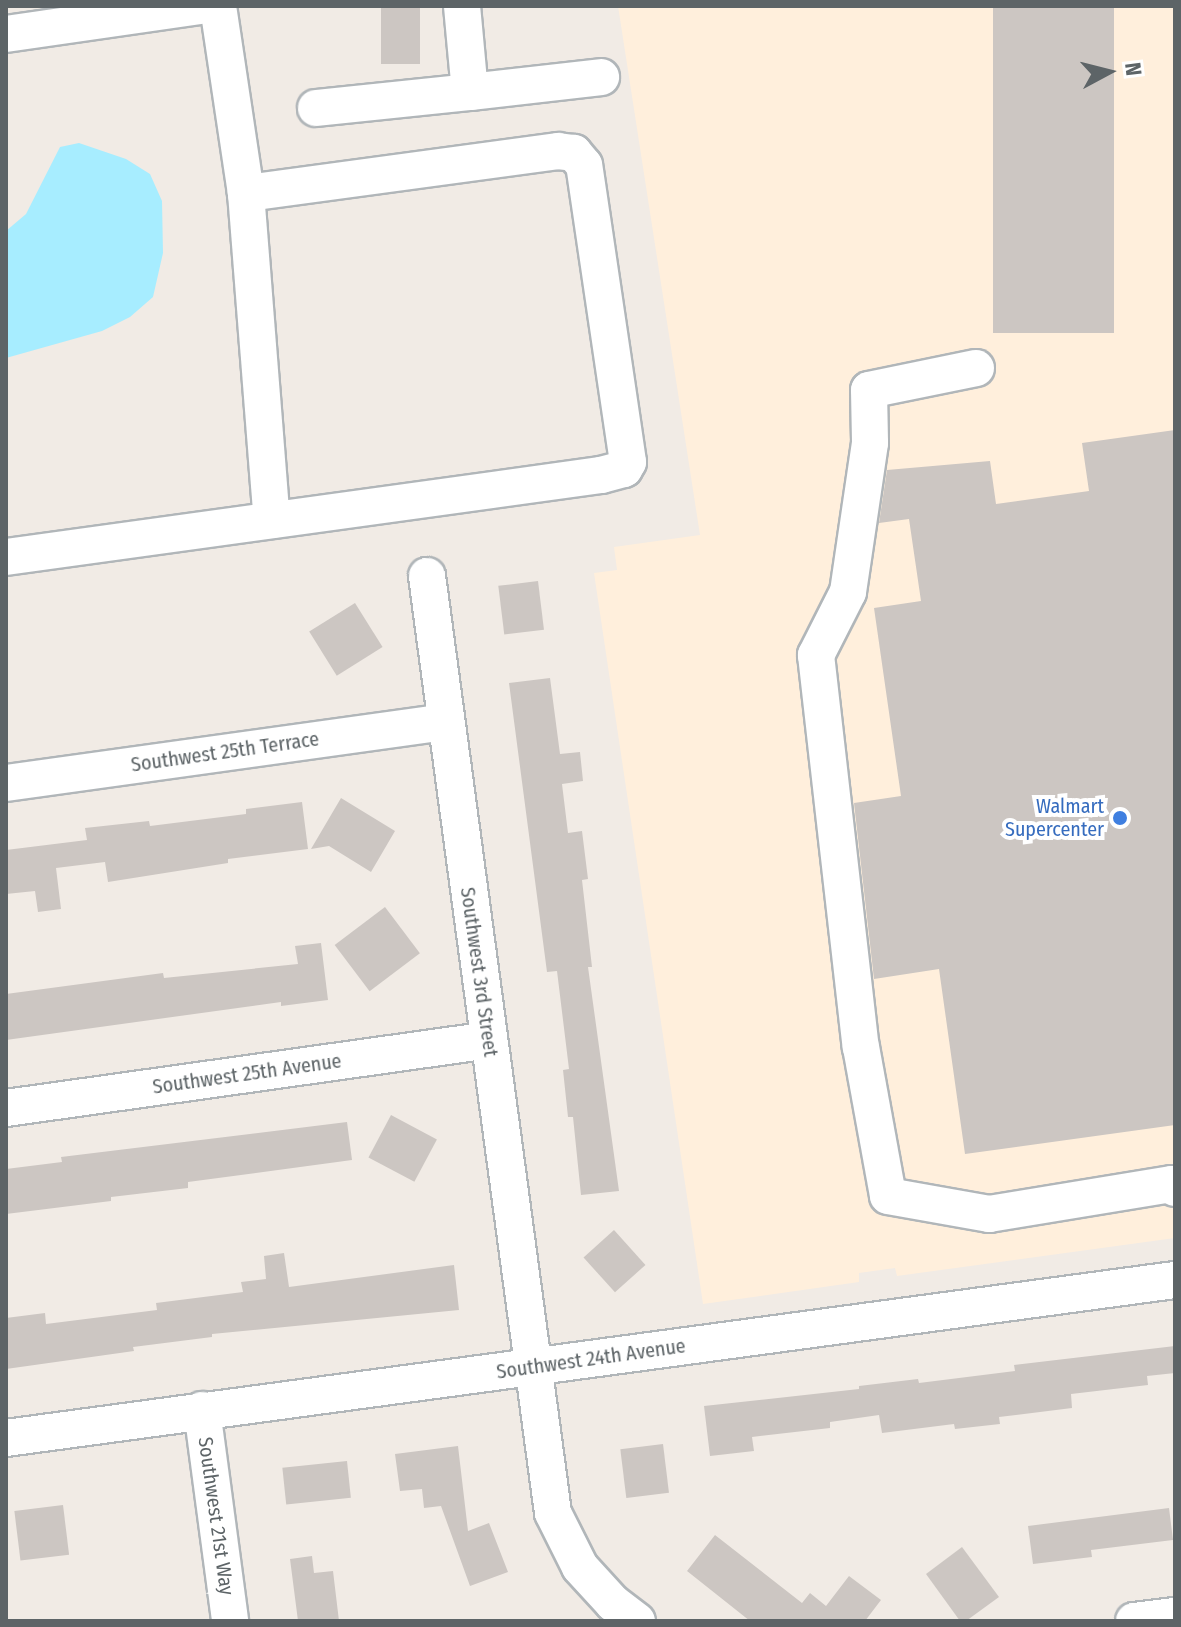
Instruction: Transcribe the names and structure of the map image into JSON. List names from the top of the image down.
{
  "streets": {
    "street": [
      "Southwest 25th Terrace",
      "Southwest 3rd Street",
      "Southwest 25th Avenue",
      "Southwest 24th Avenue",
      "Southwest 21st Way"
    ]
  },
  "crossings": [
    ["Southwest 25th Terrace", "Southwest 3rd Street"],
    ["Southwest 3rd Street", "Southwest 25th Avenue"],
    ["Southwest 3rd Street", "Southwest 24th Avenue"],
    ["Southwest 24th Avenue", "Southwest 21st Way"]
  ],
  "places": ["Walmart Supercenter"],
  "north": "right"
}
